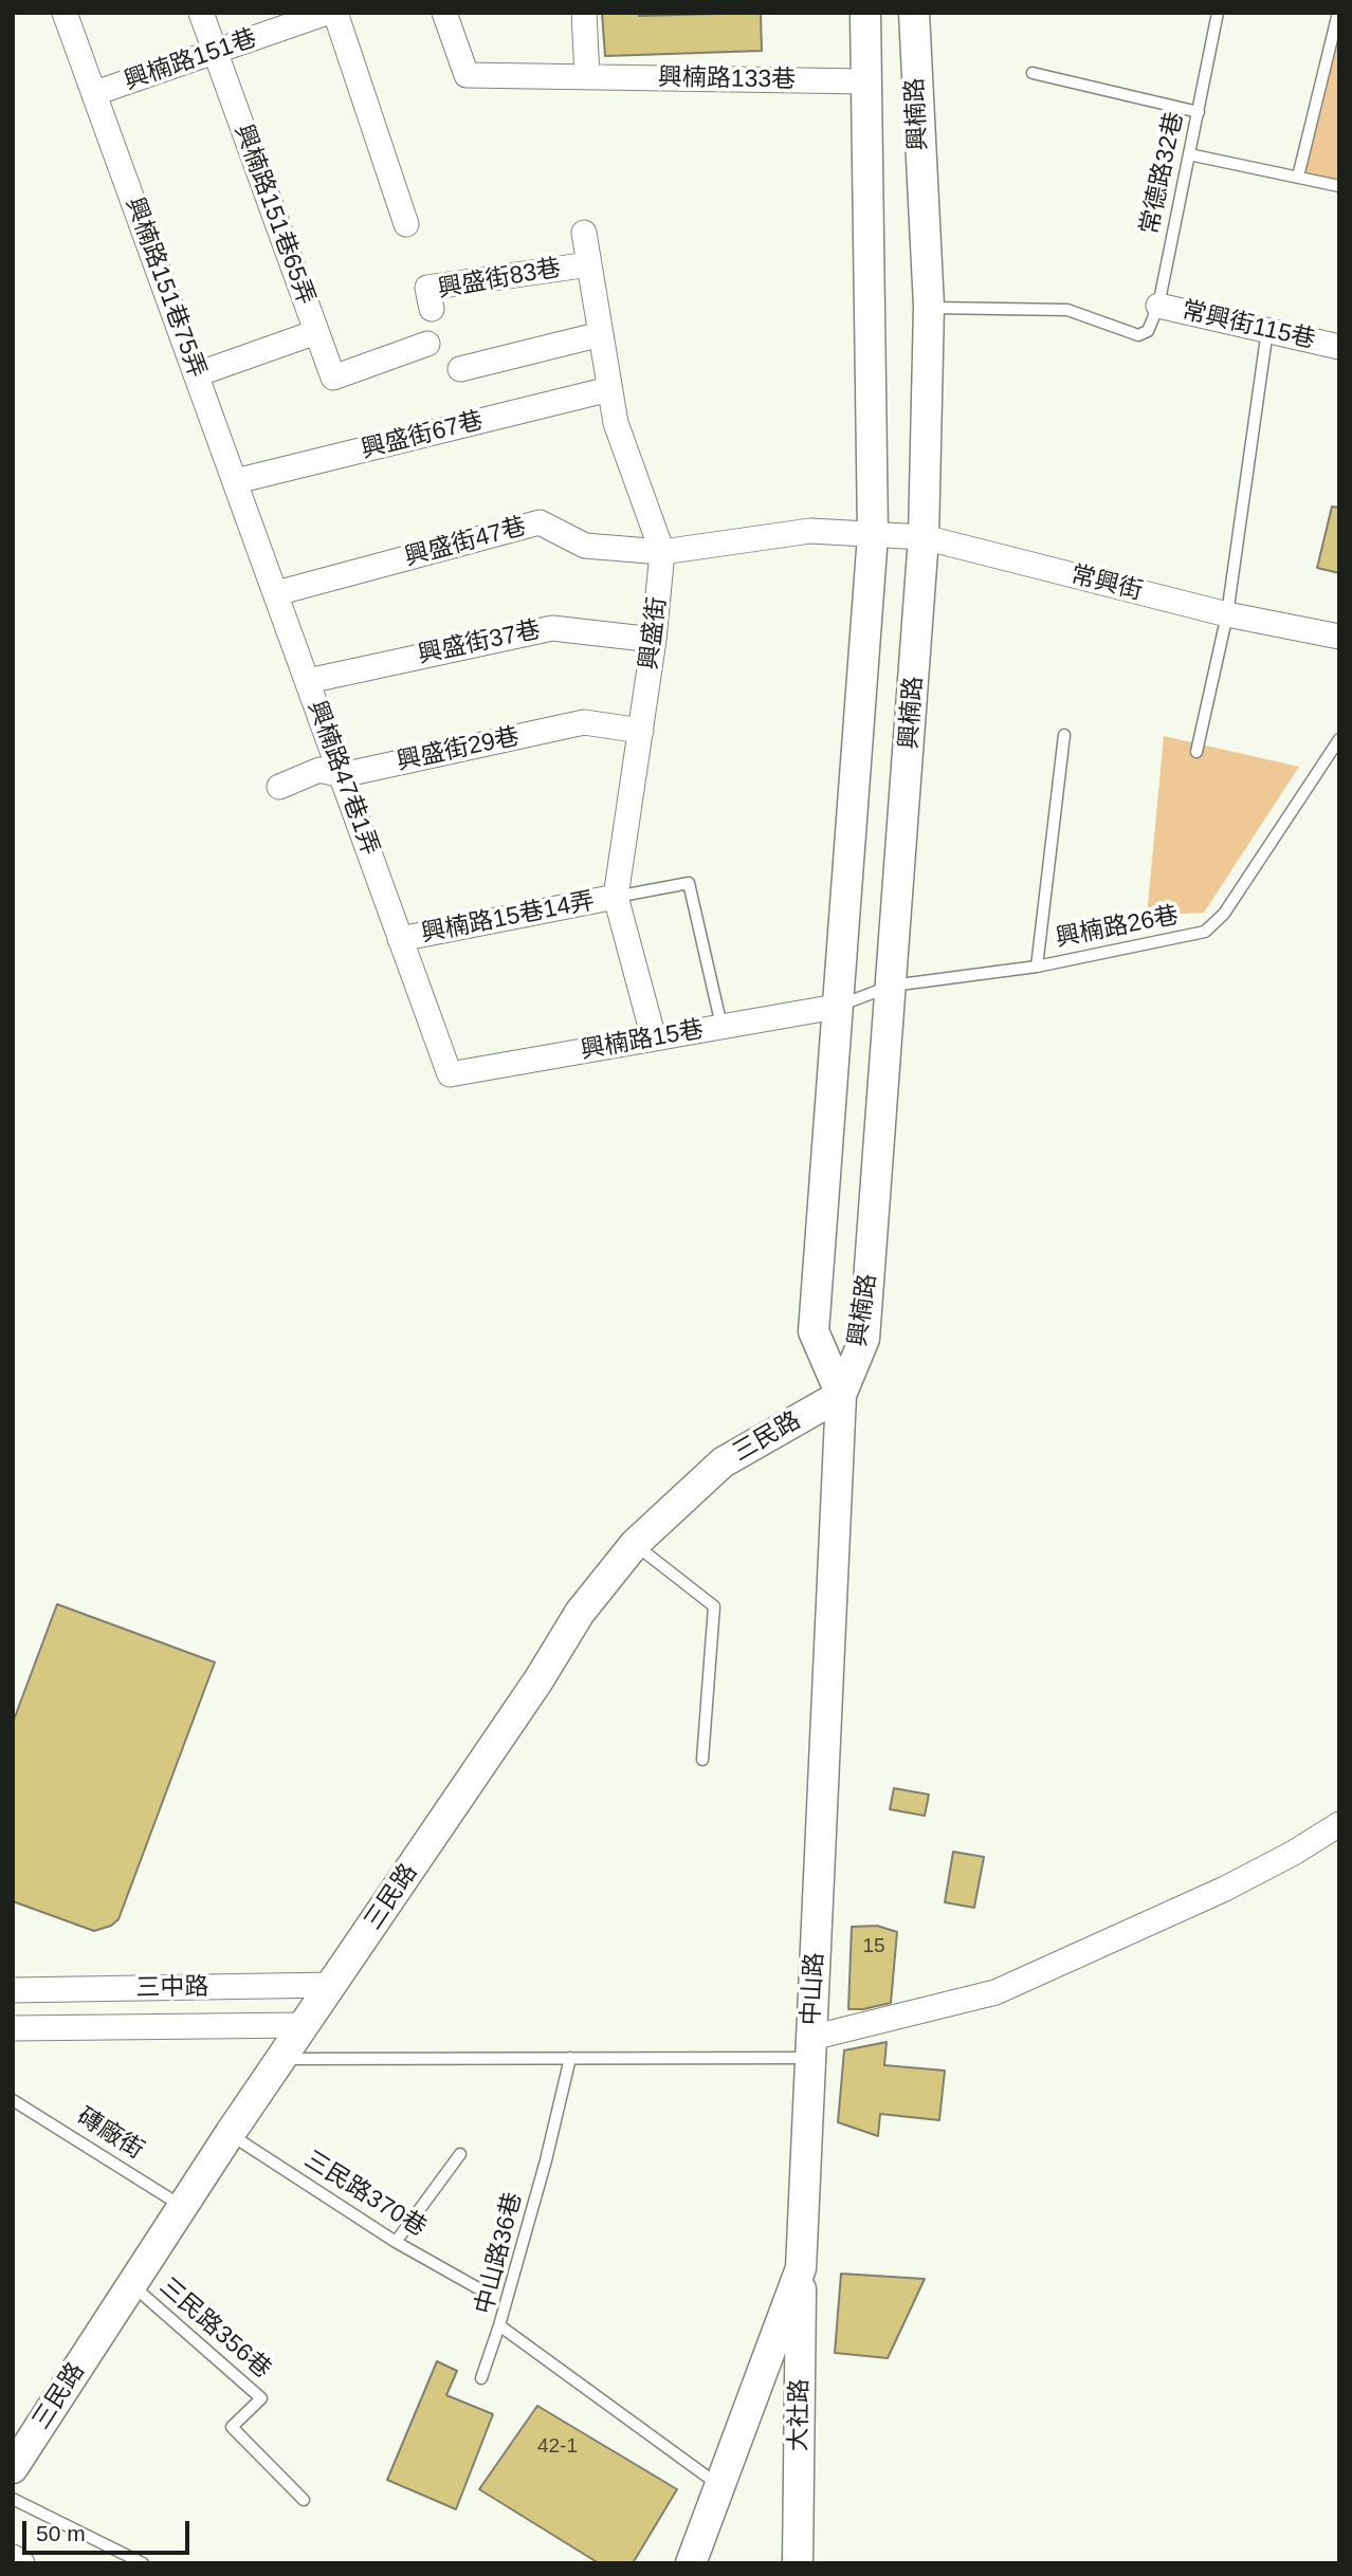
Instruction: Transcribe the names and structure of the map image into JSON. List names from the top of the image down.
{
  "streets": {
    "street": [
      "興楠路151巷",
      "興楠路133巷",
      "興楠路",
      "興楠路151巷65弄",
      "興盛街83巷",
      "興楠路151巷75弄",
      "常興街115巷",
      "興盛街67巷",
      "興盛街47巷",
      "常興街",
      "興盛街",
      "興盛街37巷",
      "興盛街29巷",
      "興楠路47巷1弄",
      "興楠路15巷14弄",
      "興楠路15巷",
      "三民路",
      "三中路",
      "中山路",
      "大社路"
    ],
    "lane": [
      "常德路32巷",
      "興楠路26巷",
      "磚廠街",
      "三民路370巷",
      "中山路36巷",
      "三民路356巷"
    ]
  },
  "crossings": [
    ["興楠路151巷", "興楠路151巷65弄"],
    ["興楠路151巷", "興楠路151巷75弄"],
    ["興楠路133巷", "興楠路"],
    ["興楠路", "常德路32巷"],
    ["興楠路", "興盛街47巷"],
    ["興楠路", "常興街"],
    ["興楠路", "興楠路26巷"],
    ["興楠路", "興楠路15巷"],
    ["興楠路", "三民路"],
    ["興楠路", "中山路"],
    ["常德路32巷", "常興街115巷"],
    ["興盛街83巷", "興盛街"],
    ["興楠路151巷75弄", "興盛街67巷"],
    ["興楠路151巷75弄", "興楠路47巷1弄"],
    ["興盛街67巷", "興盛街"],
    ["興盛街67巷", "興楠路47巷1弄"],
    ["興盛街47巷", "常興街"],
    ["興盛街47巷", "興盛街"],
    ["興盛街47巷", "興楠路47巷1弄"],
    ["興盛街", "興盛街37巷"],
    ["興盛街", "興盛街29巷"],
    ["興盛街", "興楠路15巷14弄"],
    ["興盛街", "興楠路15巷"],
    ["興盛街37巷", "興楠路47巷1弄"],
    ["興盛街29巷", "興楠路47巷1弄"],
    ["興楠路47巷1弄", "興楠路15巷14弄"],
    ["興楠路47巷1弄", "興楠路15巷"],
    ["興楠路26巷", "興楠路15巷"],
    ["三民路", "三中路"],
    ["三民路", "中山路"],
    ["三民路", "磚廠街"],
    ["三民路", "三民路370巷"],
    ["三民路", "三民路356巷"],
    ["中山路", "中山路36巷"],
    ["中山路", "大社路"]
  ],
  "house_numbers": ["15", "42-1"],
  "scale_bar": "50 m"
}
